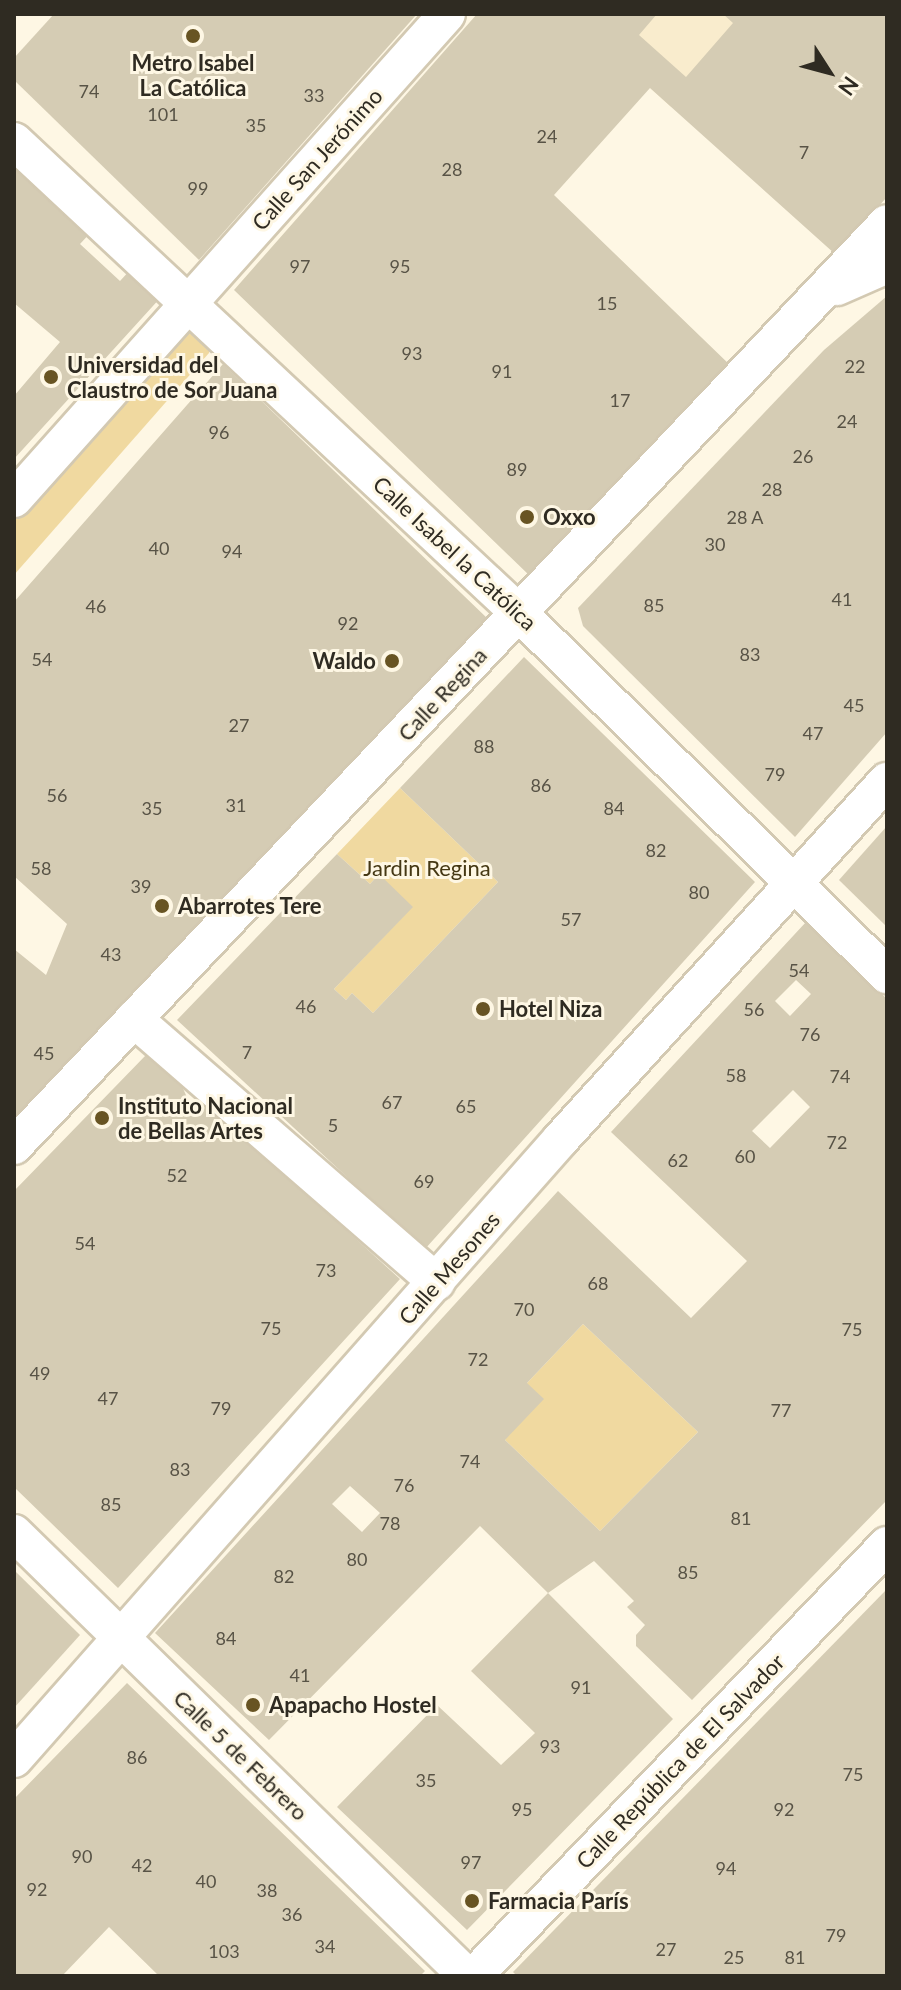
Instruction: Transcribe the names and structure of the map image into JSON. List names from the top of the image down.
{
  "streets": {
    "street": [
      "Calle San Jerónimo",
      "Calle Isabel la Católica",
      "Calle Regina",
      "Calle Mesones",
      "Calle 5 de Febrero",
      "Calle República de El Salvador"
    ]
  },
  "crossings": [
    ["Calle San Jerónimo", "Calle Isabel la Católica"],
    ["Calle Isabel la Católica", "Calle Regina"],
    ["Calle Isabel la Católica", "Calle Mesones"],
    ["Calle Mesones", "Calle 5 de Febrero"]
  ],
  "parks": ["Jardin Regina"],
  "places": [
    "Metro Isabel La Católica",
    "Universidad del Claustro de Sor Juana",
    "Oxxo",
    "Waldo",
    "Abarrotes Tere",
    "Hotel Niza",
    "Instituto Nacional de Bellas Artes",
    "Apapacho Hostel",
    "Farmacia París"
  ],
  "house_numbers": [
    "74",
    "33",
    "101",
    "35",
    "24",
    "7",
    "28",
    "99",
    "97",
    "95",
    "15",
    "93",
    "22",
    "91",
    "17",
    "24",
    "96",
    "26",
    "89",
    "28",
    "28 A",
    "30",
    "40",
    "94",
    "41",
    "85",
    "46",
    "92",
    "83",
    "54",
    "45",
    "27",
    "47",
    "88",
    "79",
    "86",
    "56",
    "31",
    "35",
    "84",
    "82",
    "58",
    "39",
    "80",
    "57",
    "43",
    "54",
    "46",
    "56",
    "76",
    "7",
    "45",
    "58",
    "74",
    "67",
    "65",
    "5",
    "72",
    "60",
    "62",
    "52",
    "69",
    "54",
    "73",
    "68",
    "70",
    "75",
    "75",
    "72",
    "49",
    "47",
    "79",
    "77",
    "74",
    "83",
    "76",
    "85",
    "81",
    "78",
    "80",
    "85",
    "82",
    "84",
    "41",
    "91",
    "93",
    "86",
    "75",
    "35",
    "95",
    "92",
    "90",
    "97",
    "42",
    "94",
    "40",
    "92",
    "38",
    "36",
    "79",
    "34",
    "27",
    "103",
    "25",
    "81"
  ],
  "north": "bottom right"
}
